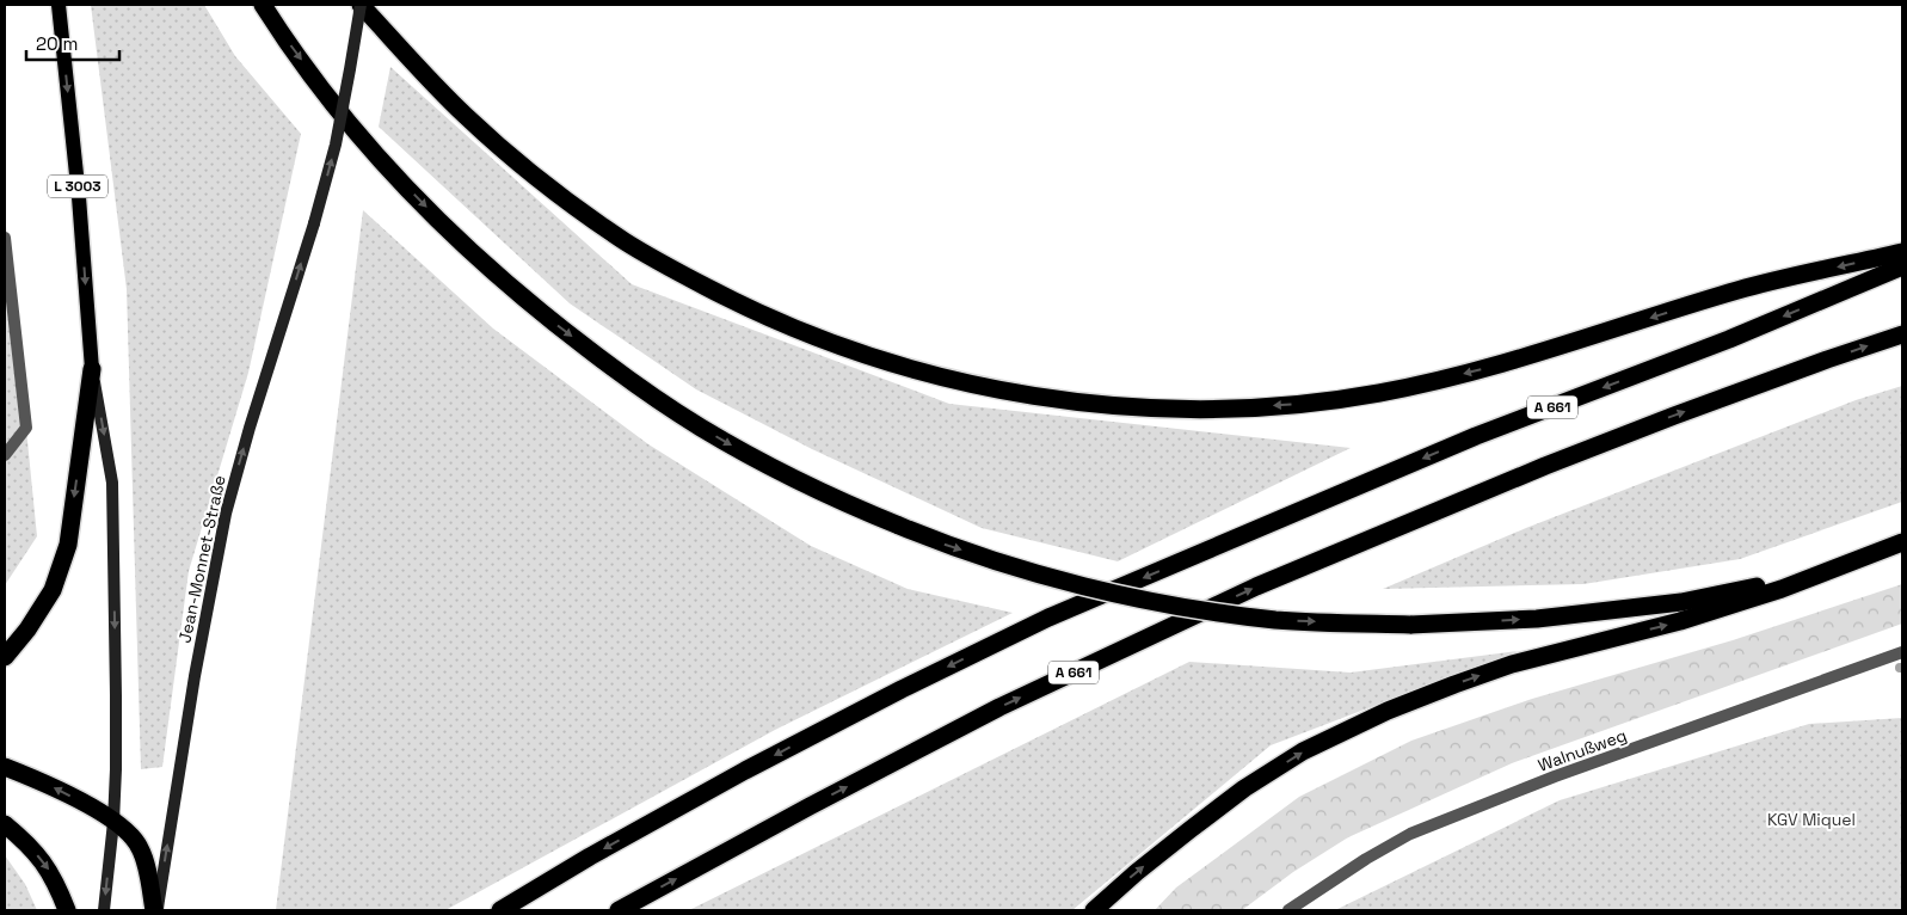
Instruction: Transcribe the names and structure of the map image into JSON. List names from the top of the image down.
{
  "streets": {
    "highway": ["A 661"],
    "main road": ["L 3003", "Jean-Monnet-Straße"],
    "lane": ["Walnußweg"]
  },
  "parks": ["KGV Miquel"],
  "scale_bar": "20 m"
}
